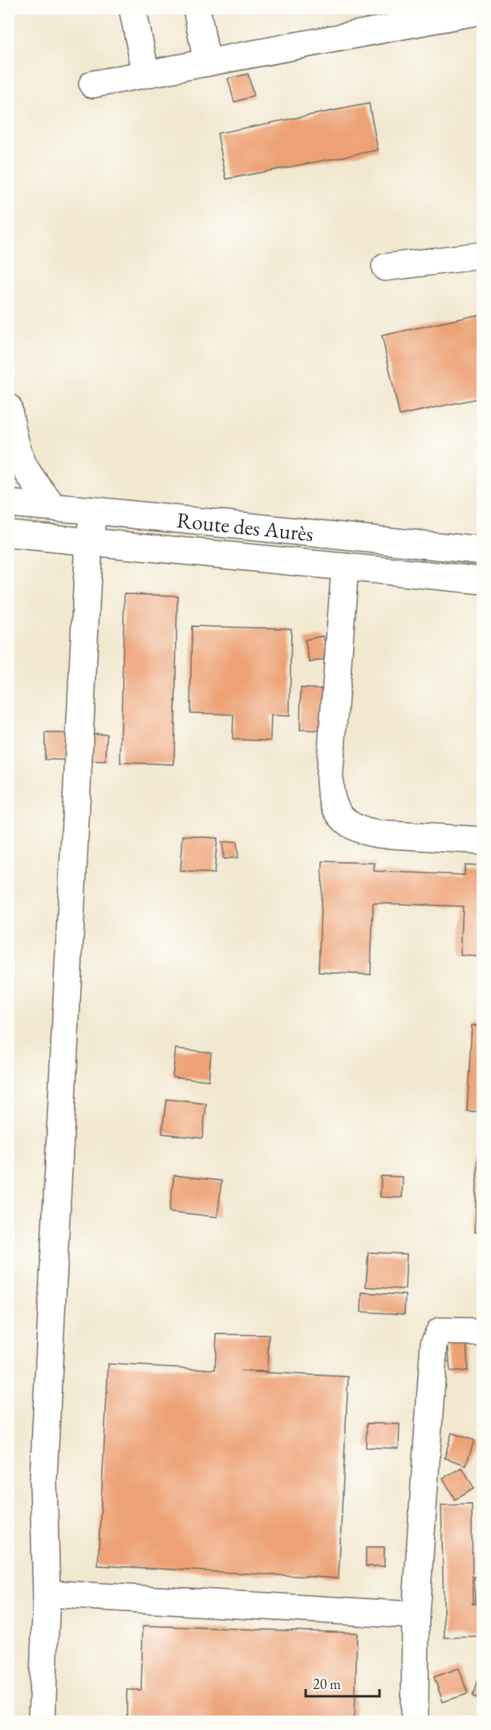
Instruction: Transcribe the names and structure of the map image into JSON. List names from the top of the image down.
{
  "streets": {
    "street": ["Route des Aurès"]
  },
  "scale_bar": "20 m"
}
